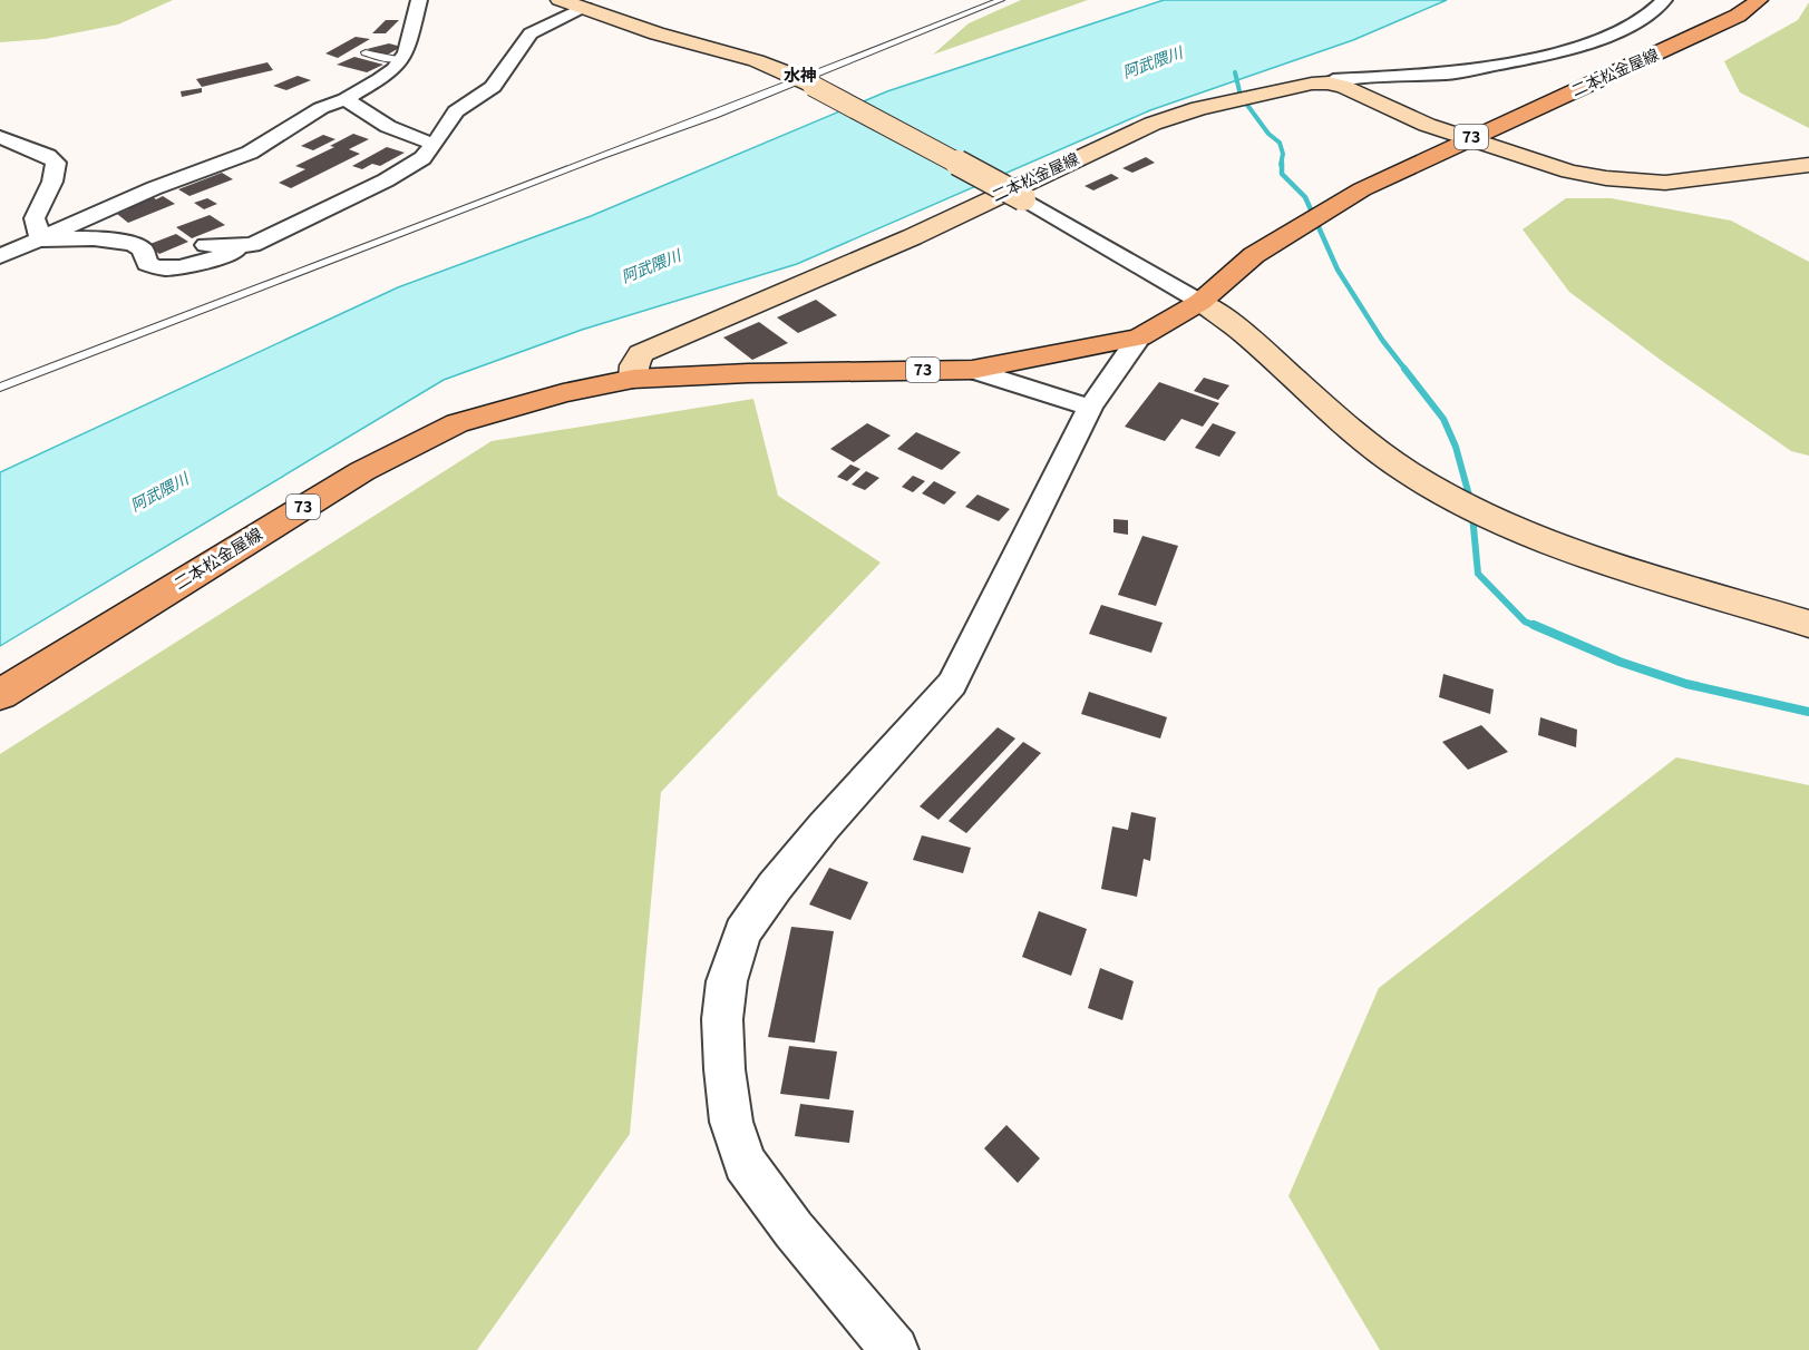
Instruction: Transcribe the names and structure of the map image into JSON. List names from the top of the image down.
{
  "streets": {
    "main road": ["二本松金屋線", "73"]
  },
  "districts": ["水神"],
  "water": ["阿武隈川"]
}
